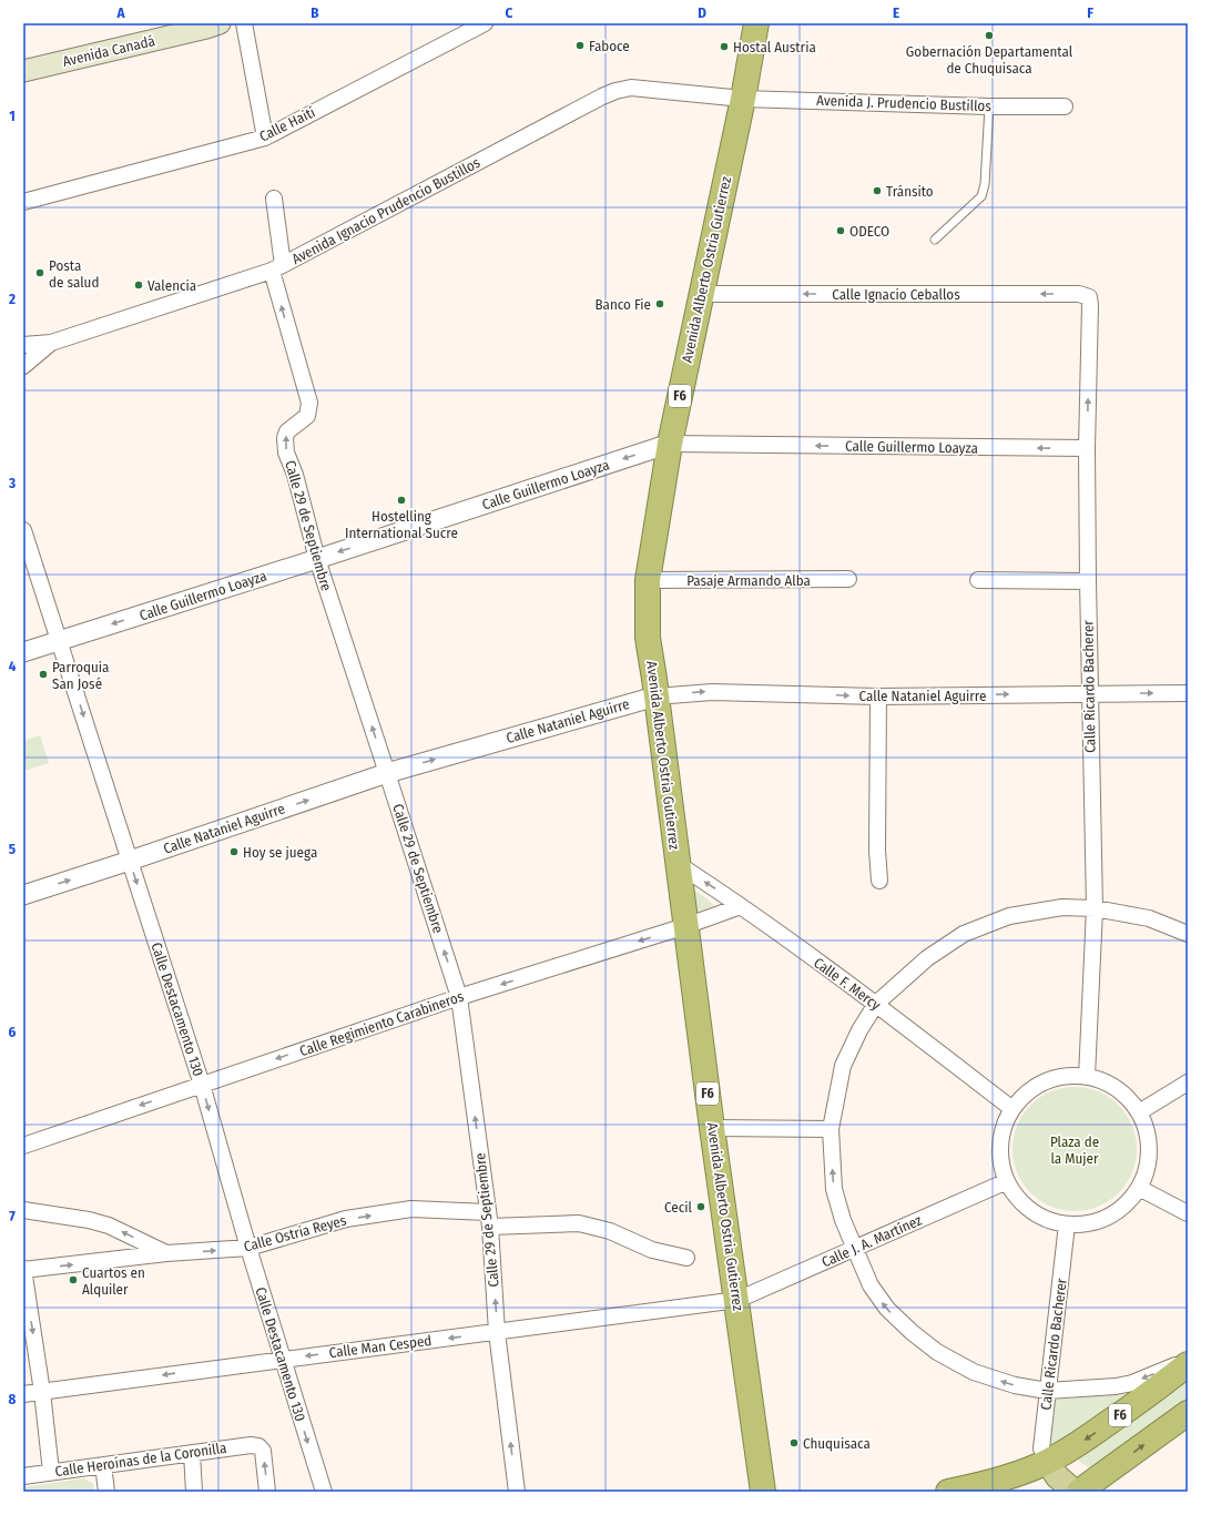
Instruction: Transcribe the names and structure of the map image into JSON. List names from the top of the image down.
{
  "streets": {
    "highway": ["Avenida Alberto Ostria Gutierrez", "F6"],
    "main road": ["Avenida Canadá"],
    "street": [
      "Avenida J. Prudencio Bustillos",
      "Calle Haití",
      "Avenida Ignacio Prudencio Bustillos",
      "Calle Ignacio Ceballos",
      "Calle Guillermo Loayza",
      "Calle 29 de Septiembre",
      "Pasaje Armando Alba",
      "Calle Ricardo Bacherer",
      "Calle Nataniel Aguirre",
      "Calle F. Mercy",
      "Calle Destacamento 130",
      "Calle Regimiento Carabineros",
      "Calle Ostria Reyes",
      "Calle J. A. Martínez",
      "Calle Man Cesped",
      "Calle Heroínas de la Coronilla"
    ]
  },
  "crossings": [
    ["Avenida J. Prudencio Bustillos", "Avenida Ignacio Prudencio Bustillos"],
    ["Avenida J. Prudencio Bustillos", "Avenida Alberto Ostria Gutierrez"],
    ["Avenida Ignacio Prudencio Bustillos", "Avenida Alberto Ostria Gutierrez"],
    ["Avenida Ignacio Prudencio Bustillos", "Calle 29 de Septiembre"],
    ["Avenida Alberto Ostria Gutierrez", "Calle Ignacio Ceballos"],
    ["Avenida Alberto Ostria Gutierrez", "Calle Guillermo Loayza"],
    ["Avenida Alberto Ostria Gutierrez", "Pasaje Armando Alba"],
    ["Avenida Alberto Ostria Gutierrez", "Calle Nataniel Aguirre"],
    ["Avenida Alberto Ostria Gutierrez", "Calle F. Mercy"],
    ["Avenida Alberto Ostria Gutierrez", "Calle Regimiento Carabineros"],
    ["Avenida Alberto Ostria Gutierrez", "Calle J. A. Martínez"],
    ["Avenida Alberto Ostria Gutierrez", "Calle Man Cesped"],
    ["Calle Ignacio Ceballos", "Calle Ricardo Bacherer"],
    ["F6", "Calle Ricardo Bacherer"],
    ["Calle Guillermo Loayza", "Calle 29 de Septiembre"],
    ["Calle Guillermo Loayza", "Calle Ricardo Bacherer"],
    ["Calle Guillermo Loayza", "Calle Destacamento 130"],
    ["Calle 29 de Septiembre", "Calle Nataniel Aguirre"],
    ["Calle 29 de Septiembre", "Calle Regimiento Carabineros"],
    ["Calle 29 de Septiembre", "Calle Ostria Reyes"],
    ["Calle 29 de Septiembre", "Calle Man Cesped"],
    ["Calle Ricardo Bacherer", "Calle Nataniel Aguirre"],
    ["Calle Ricardo Bacherer", "Calle F. Mercy"],
    ["Calle Ricardo Bacherer", "Calle J. A. Martínez"],
    ["Calle Nataniel Aguirre", "Calle Destacamento 130"],
    ["Calle F. Mercy", "Calle Regimiento Carabineros"],
    ["Calle F. Mercy", "Calle J. A. Martínez"],
    ["Calle Destacamento 130", "Calle Regimiento Carabineros"],
    ["Calle Destacamento 130", "Calle Ostria Reyes"],
    ["Calle Destacamento 130", "Calle Man Cesped"],
    ["Calle J. A. Martínez", "Calle Man Cesped"]
  ],
  "one_way": [
    "Calle Ignacio Ceballos",
    "Calle Guillermo Loayza",
    "Calle 29 de Septiembre",
    "Calle Nataniel Aguirre",
    "Calle Destacamento 130",
    "Calle Regimiento Carabineros",
    "Calle Man Cesped"
  ],
  "parks": ["Plaza de la Mujer"],
  "places": [
    "Gobernación Departamental de Chuquisaca",
    "Faboce",
    "Hostal Austria",
    "Tránsito",
    "ODECO",
    "Posta de salud",
    "Valencia",
    "Banco Fie",
    "Hostelling International Sucre",
    "Parroquia San José",
    "Hoy se juega",
    "Cecil",
    "Cuartos en Alquiler",
    "Chuquisaca"
  ],
  "grid": {
    "columns": [
      "A",
      "B",
      "C",
      "D",
      "E",
      "F"
    ],
    "rows": [
      "1",
      "2",
      "3",
      "4",
      "5",
      "6",
      "7",
      "8"
    ]
  }
}
